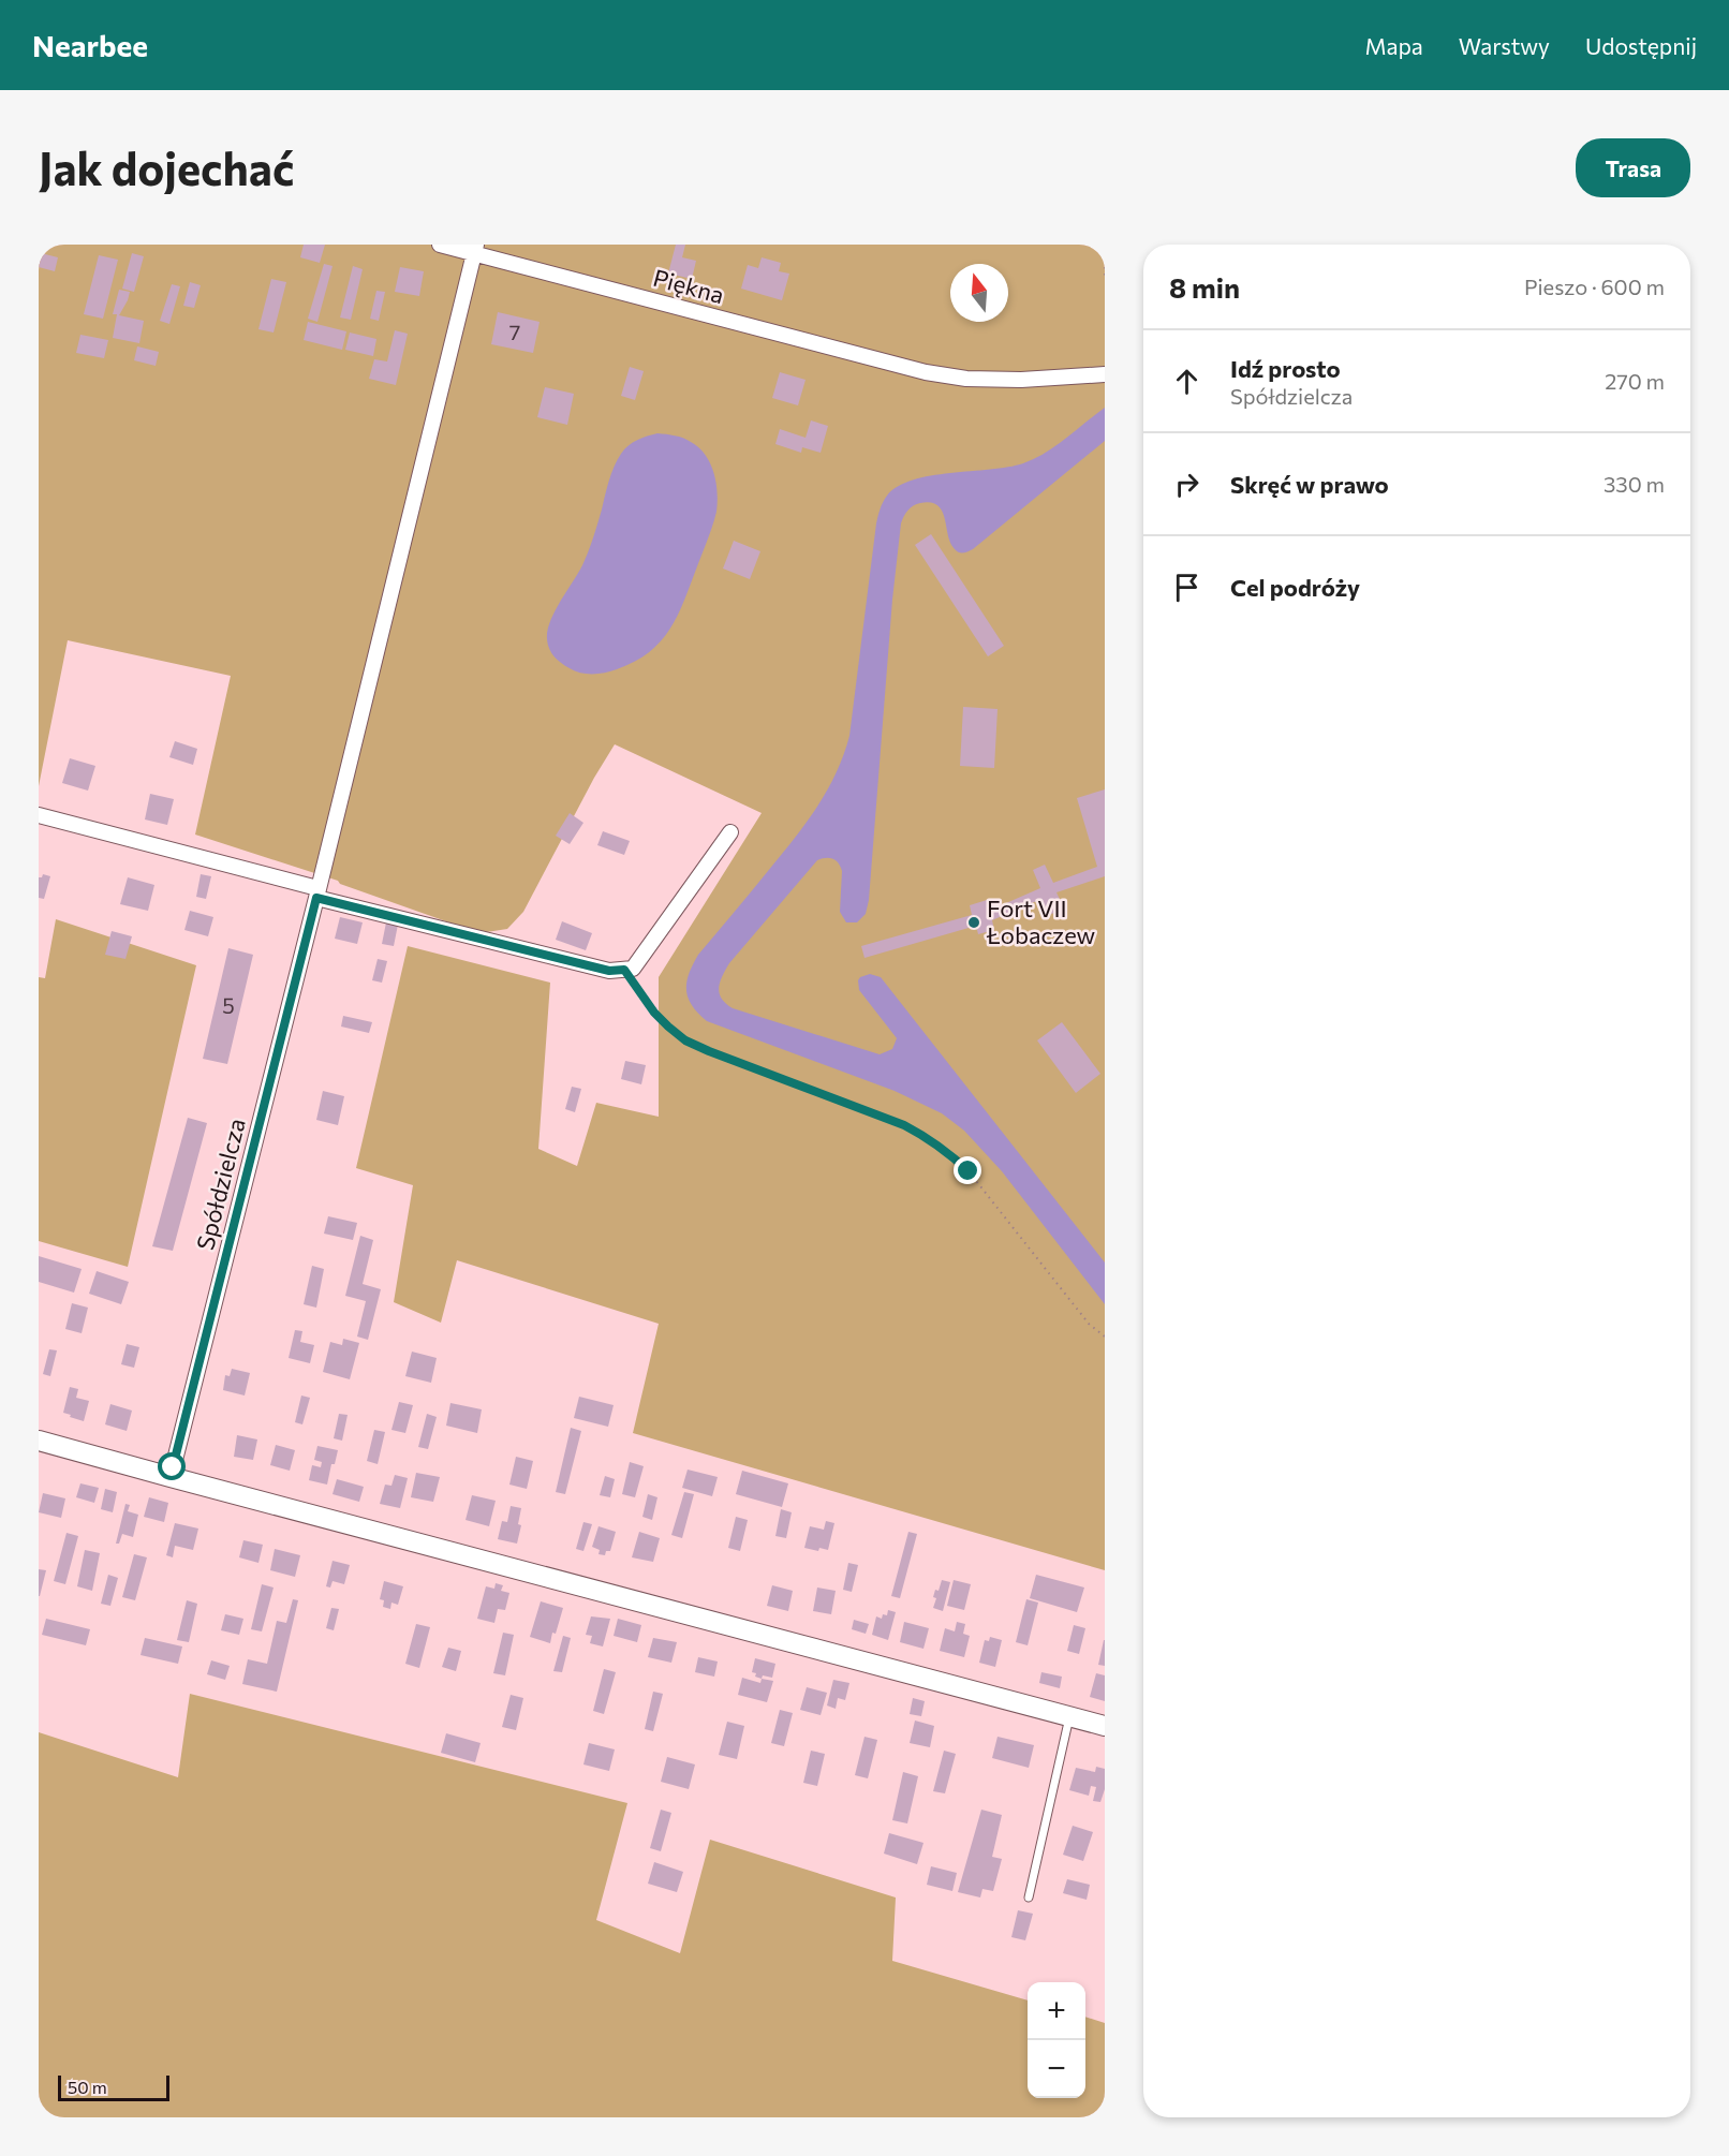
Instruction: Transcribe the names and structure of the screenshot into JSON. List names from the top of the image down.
{
  "streets": {
    "street": ["Piękna", "Spółdzielcza"]
  },
  "crossings": [
    ["Piękna", "Spółdzielcza"]
  ],
  "places": ["Fort VII Łobaczew"],
  "house_numbers": ["7", "5"],
  "scale_bar": "50 m",
  "north": "top",
  "page": {
    "header": "Nearbee",
    "nav": ["Mapa", "Warstwy", "Udostępnij"],
    "buttons": "Trasa",
    "title": "Jak dojechać",
    "heading": ["8 min", "Pieszo · 600 m"],
    "list": [
      ["Idź prosto", "Spółdzielcza", "270 m"],
      ["Skręć w prawo", "330 m"],
      "Cel podróży"
    ],
    "map_buttons": ["+", "−"],
    "scale": "50 m"
  }
}
